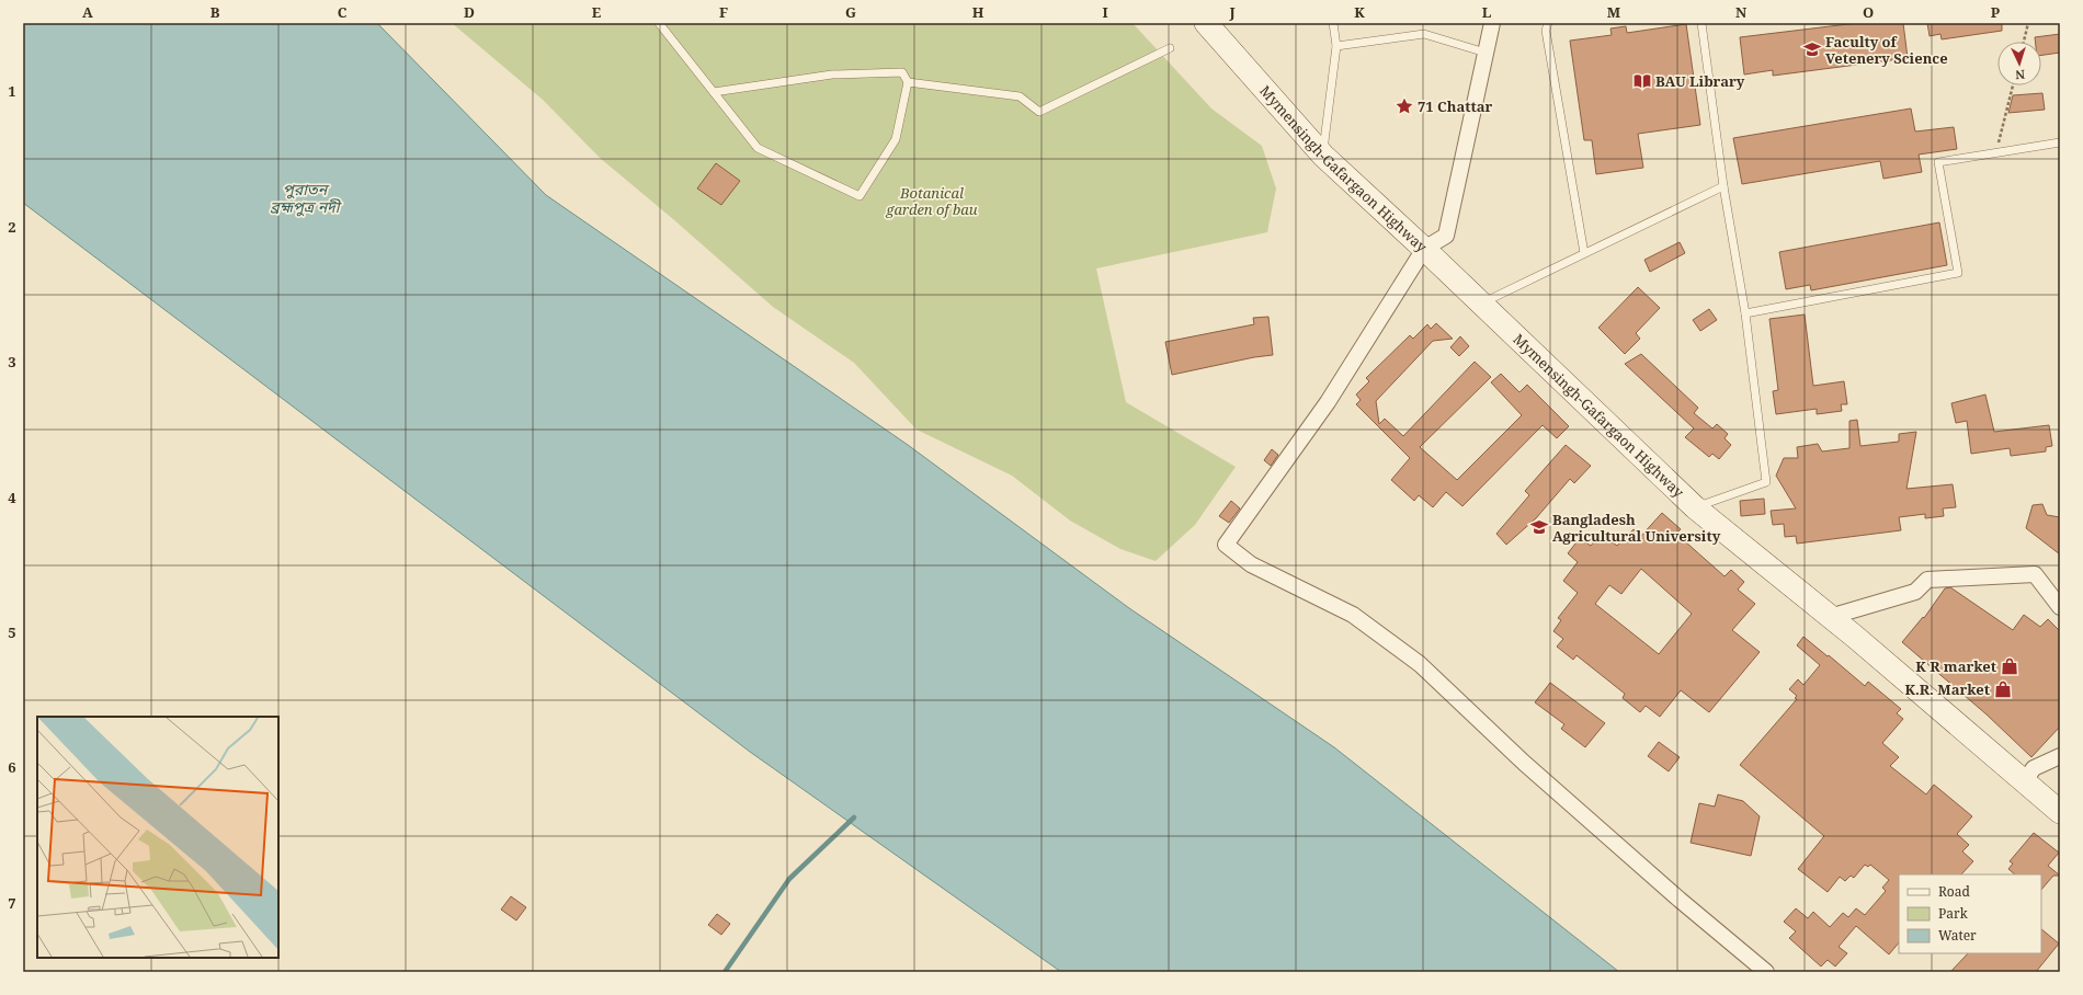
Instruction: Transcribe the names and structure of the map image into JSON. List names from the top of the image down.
{
  "streets": {
    "main road": ["Mymensingh-Gafargaon Highway"]
  },
  "water": ["পুরাতন ব্রহ্মপুত্র নদী"],
  "parks": ["Botanical garden of bau"],
  "places": {
    "school or university": ["Faculty of Vetenery Science", "Bangladesh Agricultural University"],
    "library": ["BAU Library"],
    "place": ["71 Chattar"],
    "shop": ["K R market", "K.R. Market"]
  },
  "legend": ["Road", "Park", "Water"],
  "north": "bottom",
  "grid": {
    "columns": [
      "A",
      "B",
      "C",
      "D",
      "E",
      "F",
      "G",
      "H",
      "I",
      "J",
      "K",
      "L",
      "M",
      "N",
      "O",
      "P"
    ],
    "rows": [
      "1",
      "2",
      "3",
      "4",
      "5",
      "6",
      "7"
    ]
  }
}
